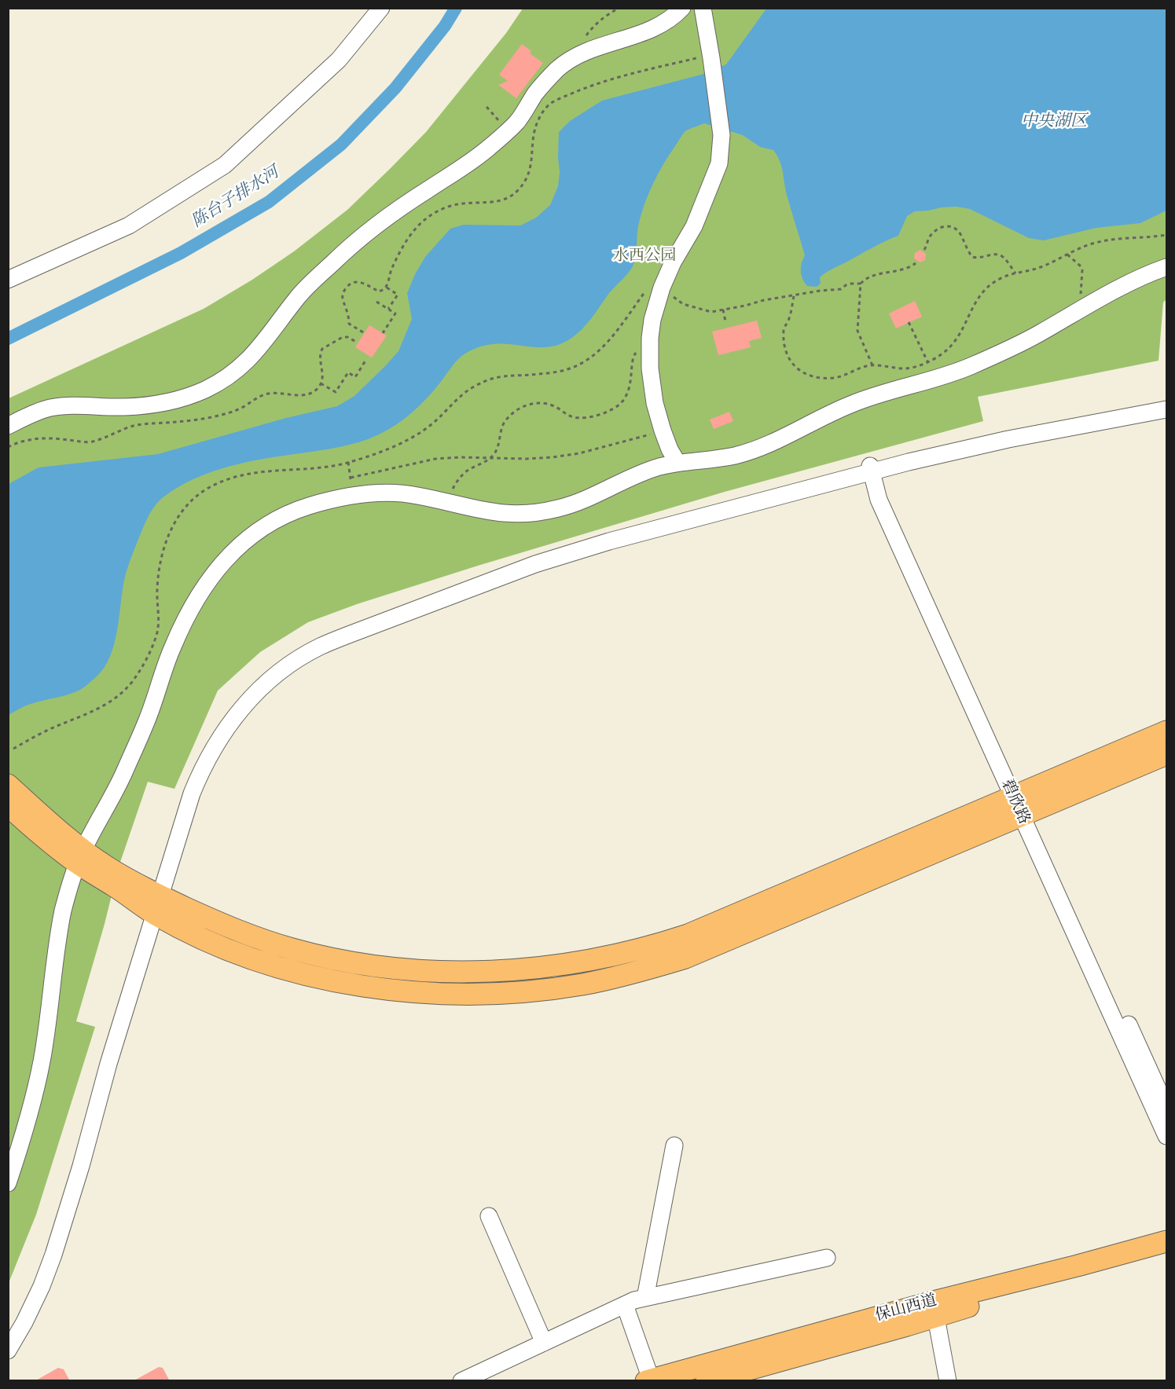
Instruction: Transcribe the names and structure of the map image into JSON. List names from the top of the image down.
{
  "streets": {
    "main road": ["保山西道"],
    "street": ["碧欣路"]
  },
  "water": ["中央湖区", "陈台子排水河"],
  "parks": ["水西公园"]
}
